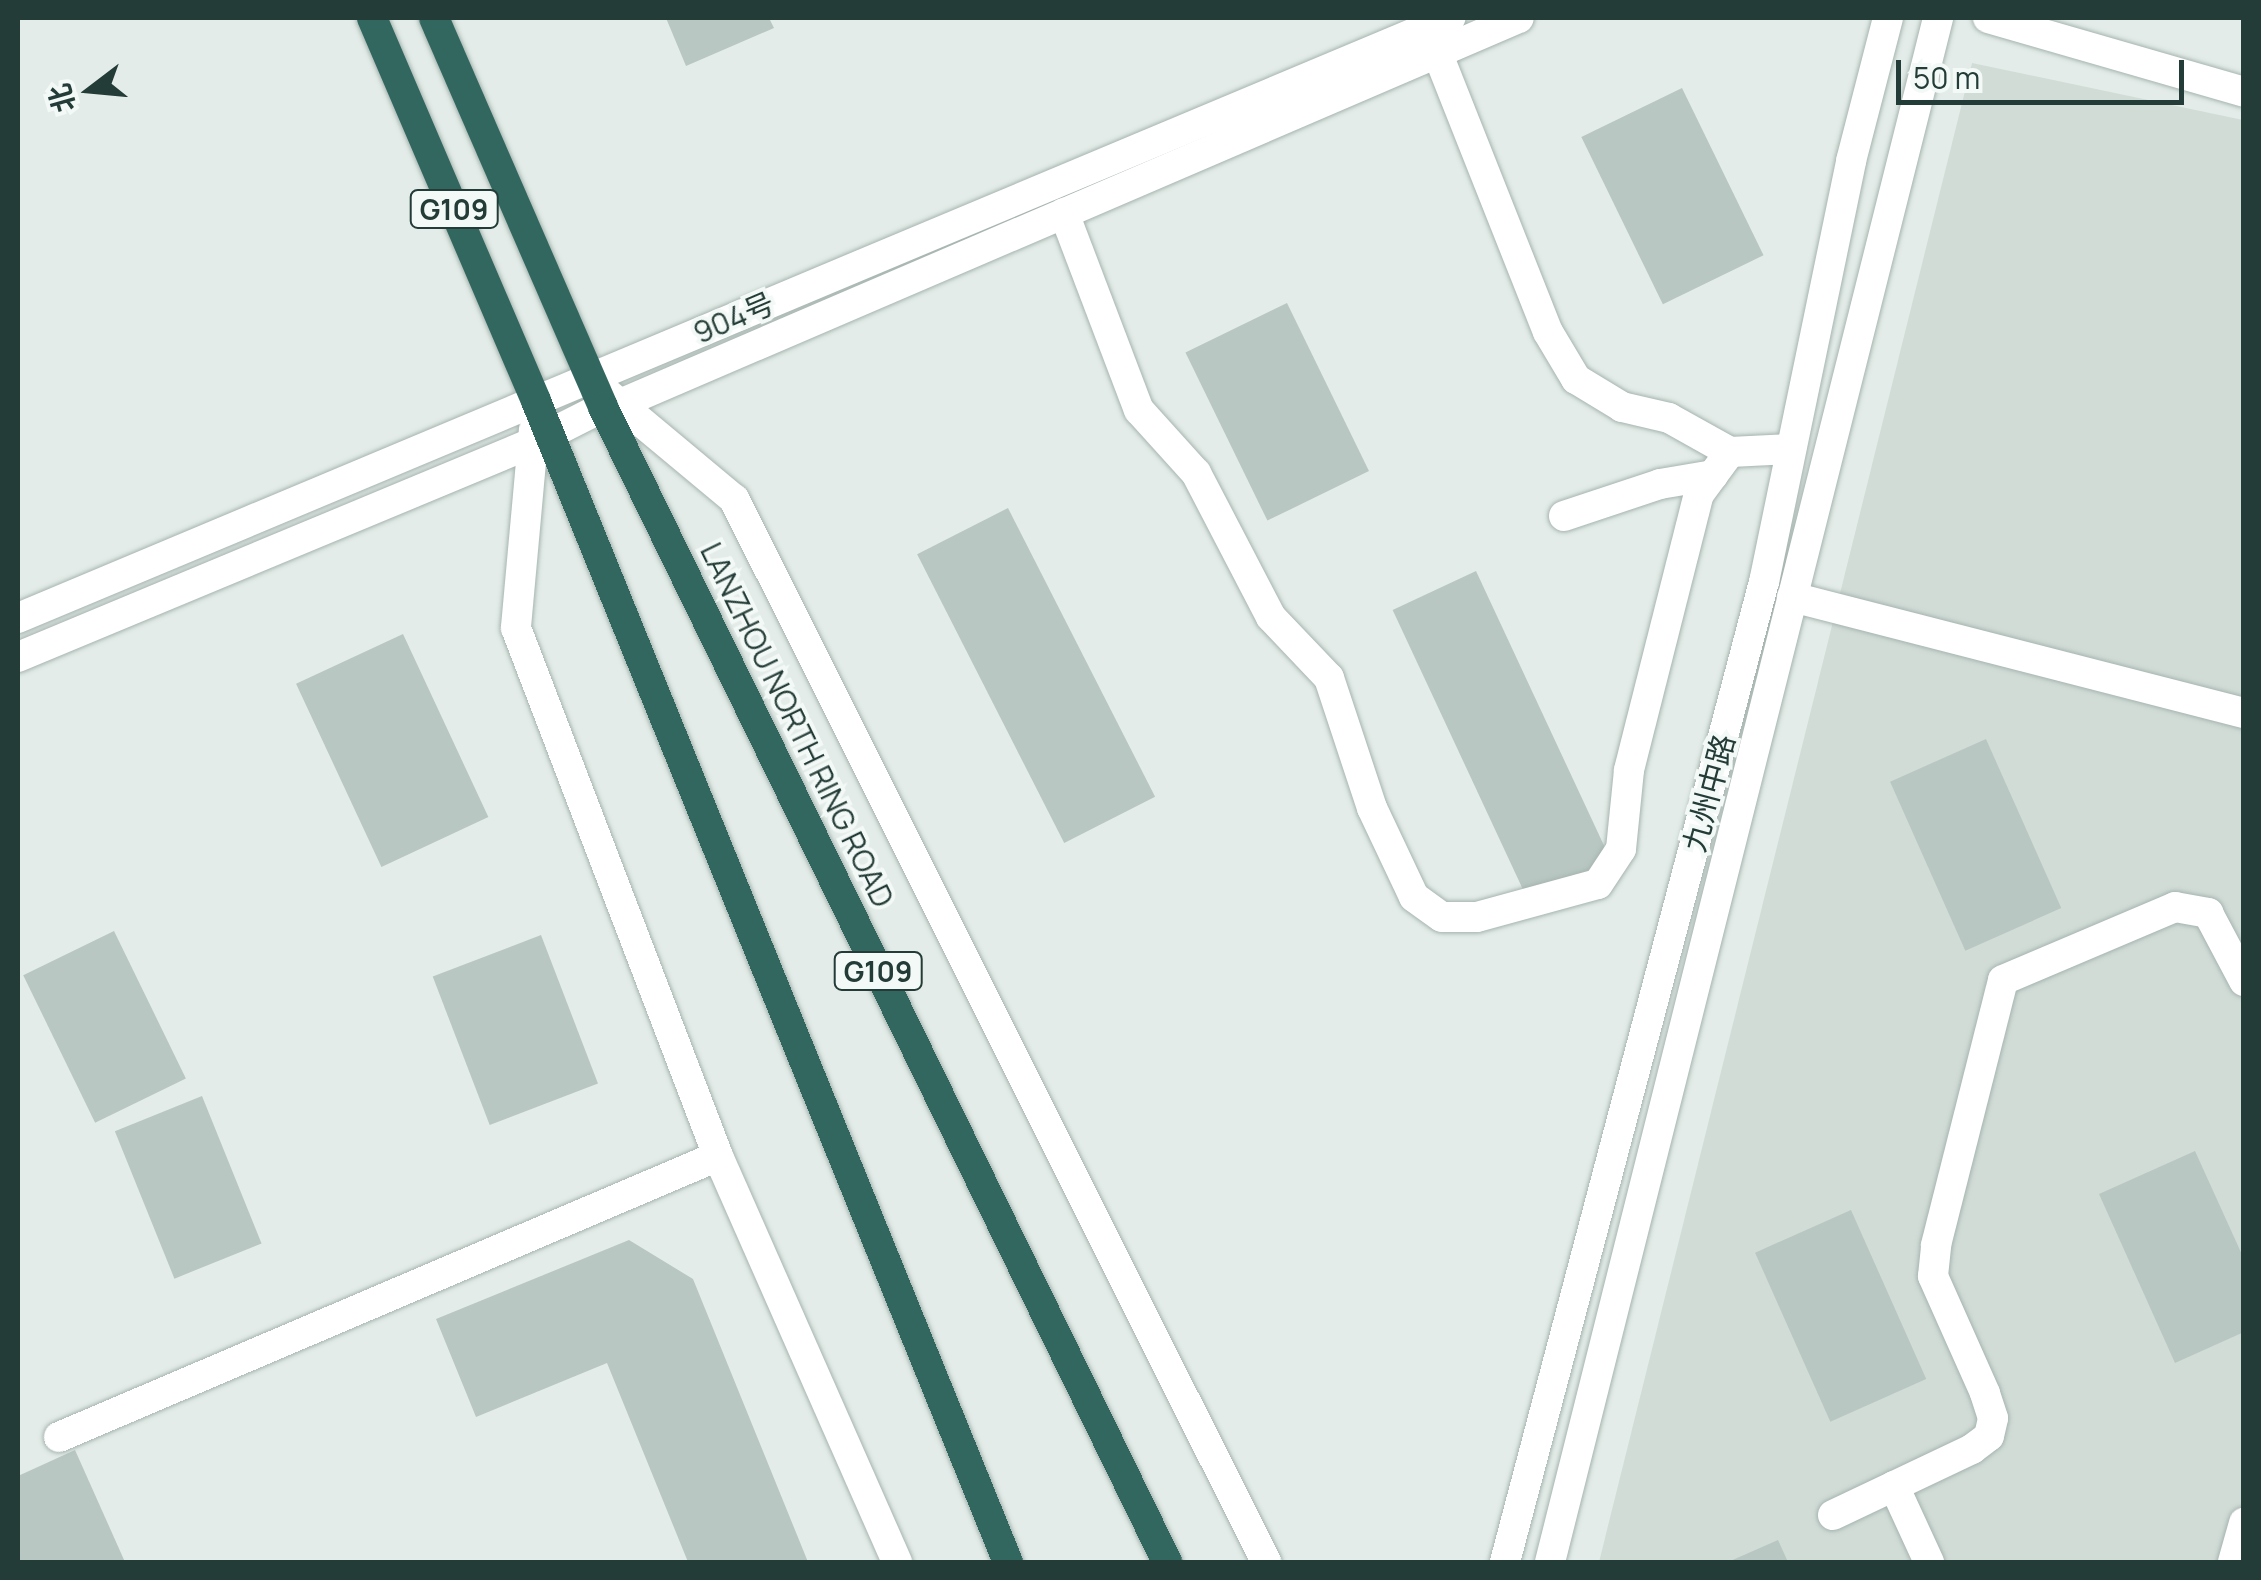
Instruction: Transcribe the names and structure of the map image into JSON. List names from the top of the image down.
{
  "streets": {
    "highway": ["G109", "LANZHOU NORTH RING ROAD"],
    "street": ["904号", "九州中路"]
  },
  "crossings": [
    ["G109", "904号"],
    ["904号", "LANZHOU NORTH RING ROAD"]
  ],
  "scale_bar": "50 m",
  "north": "left"
}
